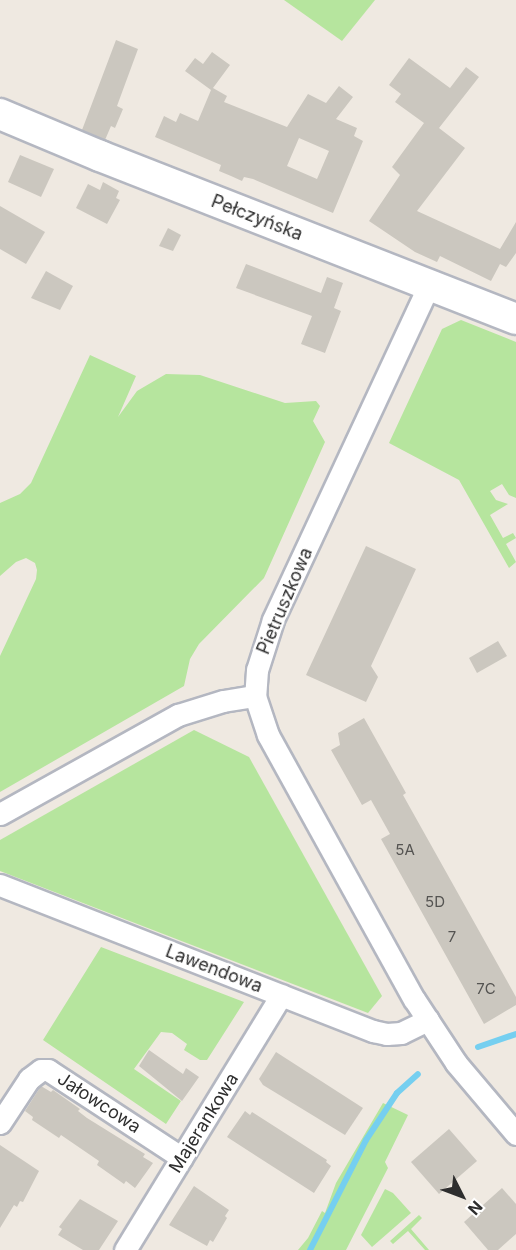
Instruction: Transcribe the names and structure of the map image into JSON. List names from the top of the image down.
{
  "streets": {
    "main road": ["Pełczyńska"],
    "street": [
      "Pietruszkowa",
      "Lawendowa",
      "Jałowcowa",
      "Majerankowa"
    ]
  },
  "crossings": [
    ["Pełczyńska", "Pietruszkowa"],
    ["Lawendowa", "Majerankowa"],
    ["Jałowcowa", "Majerankowa"]
  ],
  "house_numbers": [
    "5A",
    "5D",
    "7",
    "7C"
  ],
  "north": "bottom right"
}
